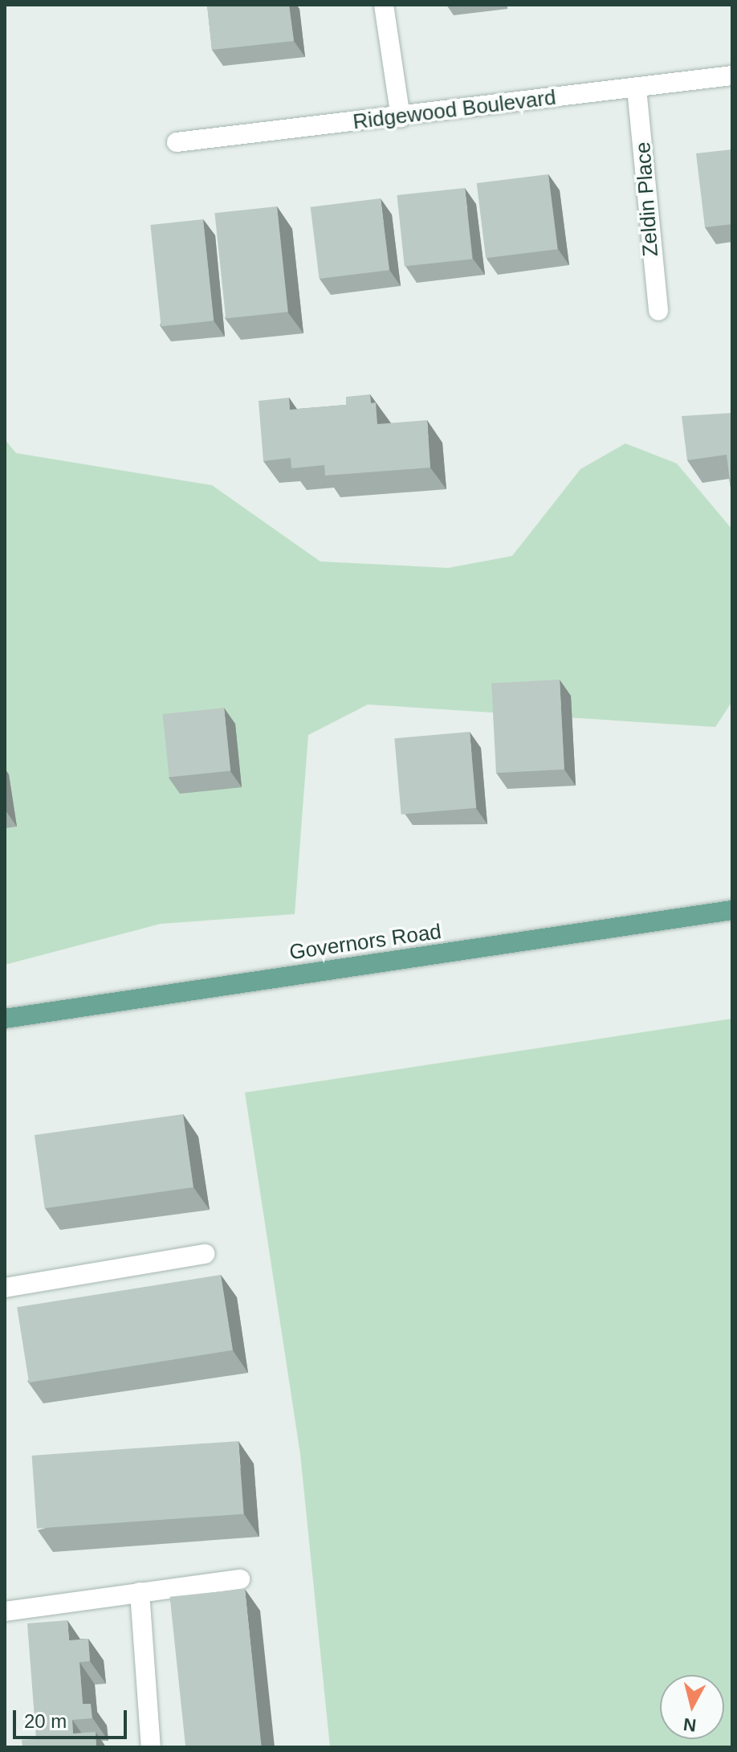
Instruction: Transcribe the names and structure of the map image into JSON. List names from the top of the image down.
{
  "streets": {
    "main road": ["Governors Road"],
    "street": ["Ridgewood Boulevard", "Zeldin Place"]
  },
  "crossings": [
    ["Ridgewood Boulevard", "Zeldin Place"]
  ],
  "scale_bar": "20 m",
  "north": "bottom"
}
